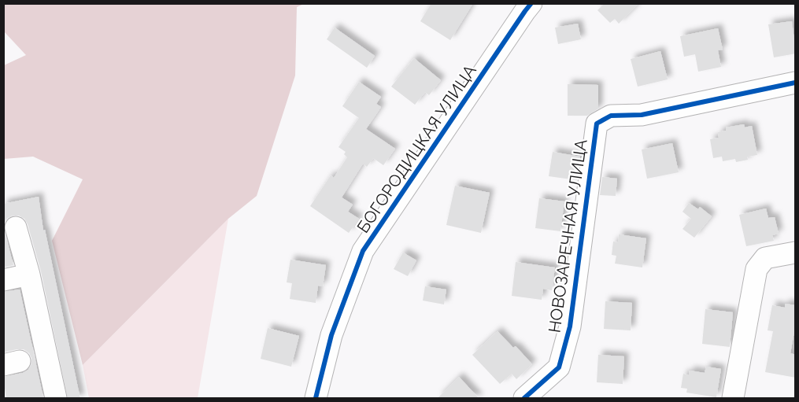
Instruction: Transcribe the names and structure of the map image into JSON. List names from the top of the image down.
{
  "streets": {
    "street": ["БОГОРОДИЦКАЯ УЛИЦА", "НОВОЗАРЕЧНАЯ УЛИЦА"]
  }
}
